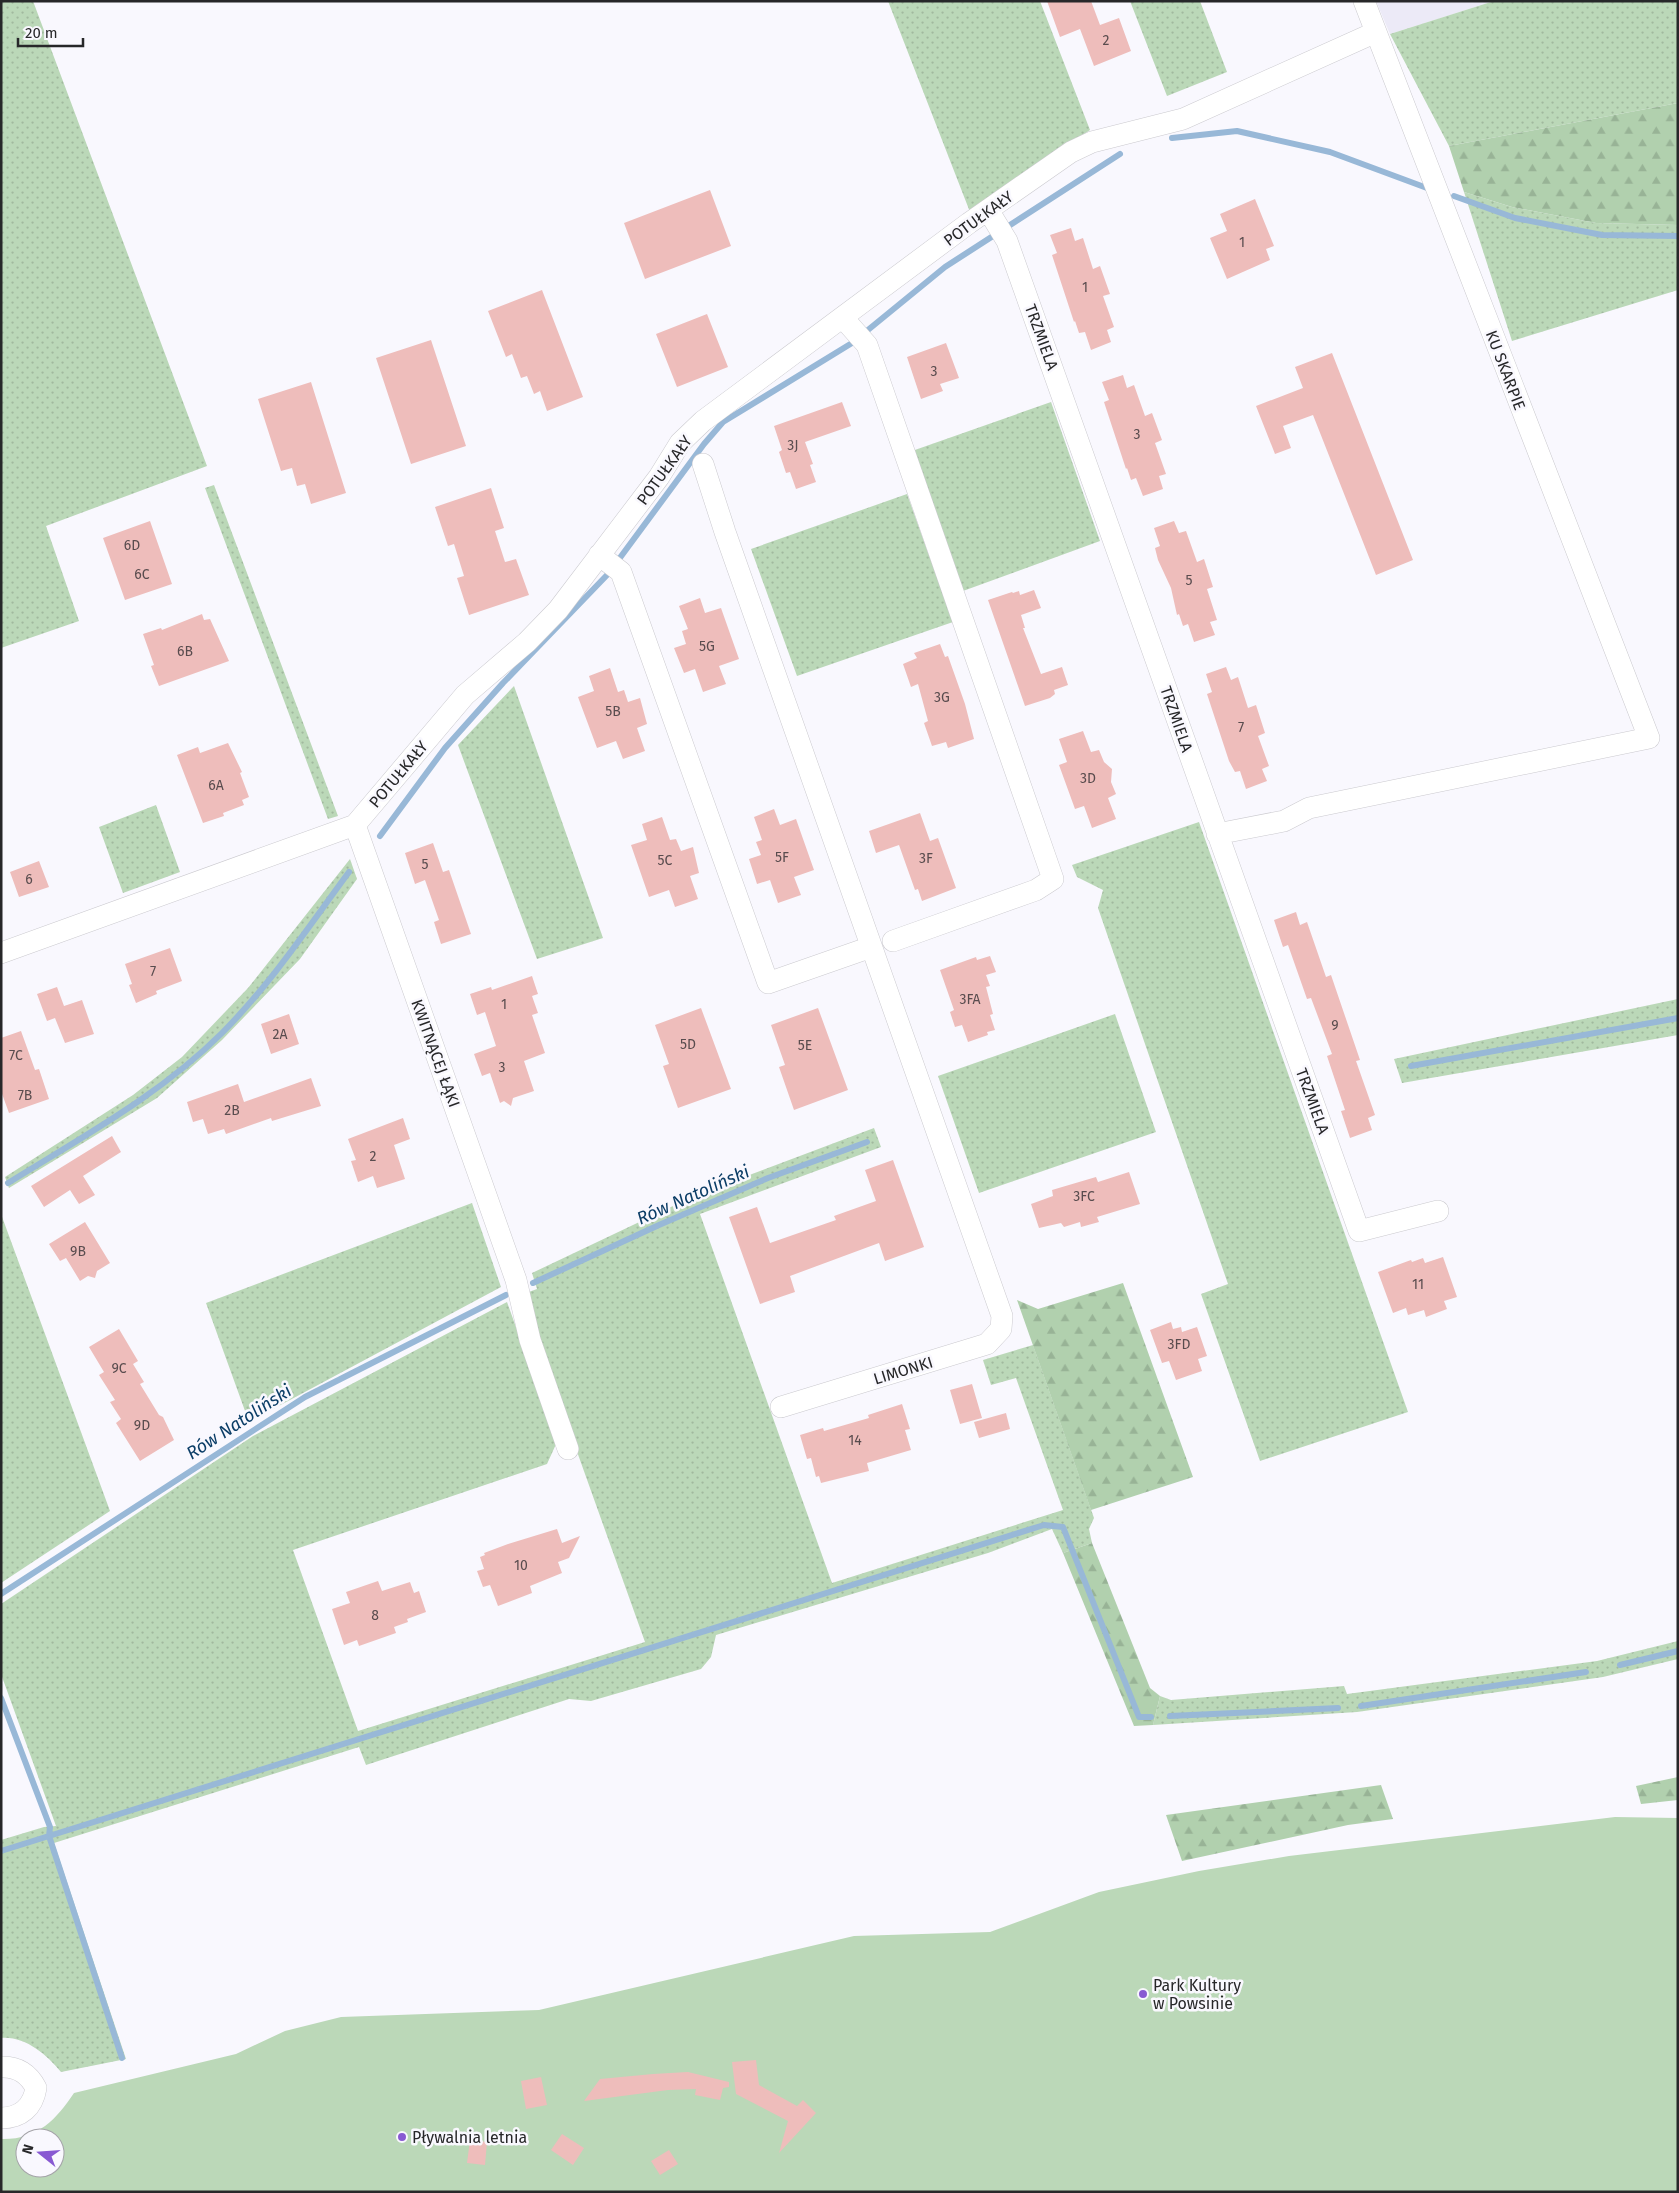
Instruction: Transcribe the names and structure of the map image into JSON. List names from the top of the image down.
{
  "streets": {
    "street": [
      "POTUŁKAŁY",
      "TRZMIELA",
      "KU SKARPIE",
      "KWITNĄCEJ ŁĄKI",
      "LIMONKI"
    ]
  },
  "crossings": [
    ["POTUŁKAŁY", "TRZMIELA"],
    ["POTUŁKAŁY", "KU SKARPIE"],
    ["POTUŁKAŁY", "KWITNĄCEJ ŁĄKI"],
    ["TRZMIELA", "KU SKARPIE"]
  ],
  "water": ["Rów Natoliński"],
  "places": ["Park Kultury w Powsinie", "Pływalnia letnia"],
  "house_numbers": [
    "2",
    "1",
    "1",
    "3",
    "3",
    "3J",
    "6D",
    "6C",
    "5",
    "5G",
    "6B",
    "3G",
    "5B",
    "7",
    "3D",
    "6A",
    "5F",
    "3F",
    "5C",
    "5",
    "6",
    "7",
    "3FA",
    "1",
    "9",
    "2A",
    "5D",
    "5E",
    "7C",
    "3",
    "7B",
    "2B",
    "2",
    "3FC",
    "9B",
    "11",
    "3FD",
    "9C",
    "9D",
    "14",
    "10",
    "8"
  ],
  "scale_bar": "20 m",
  "north": "left"
}
